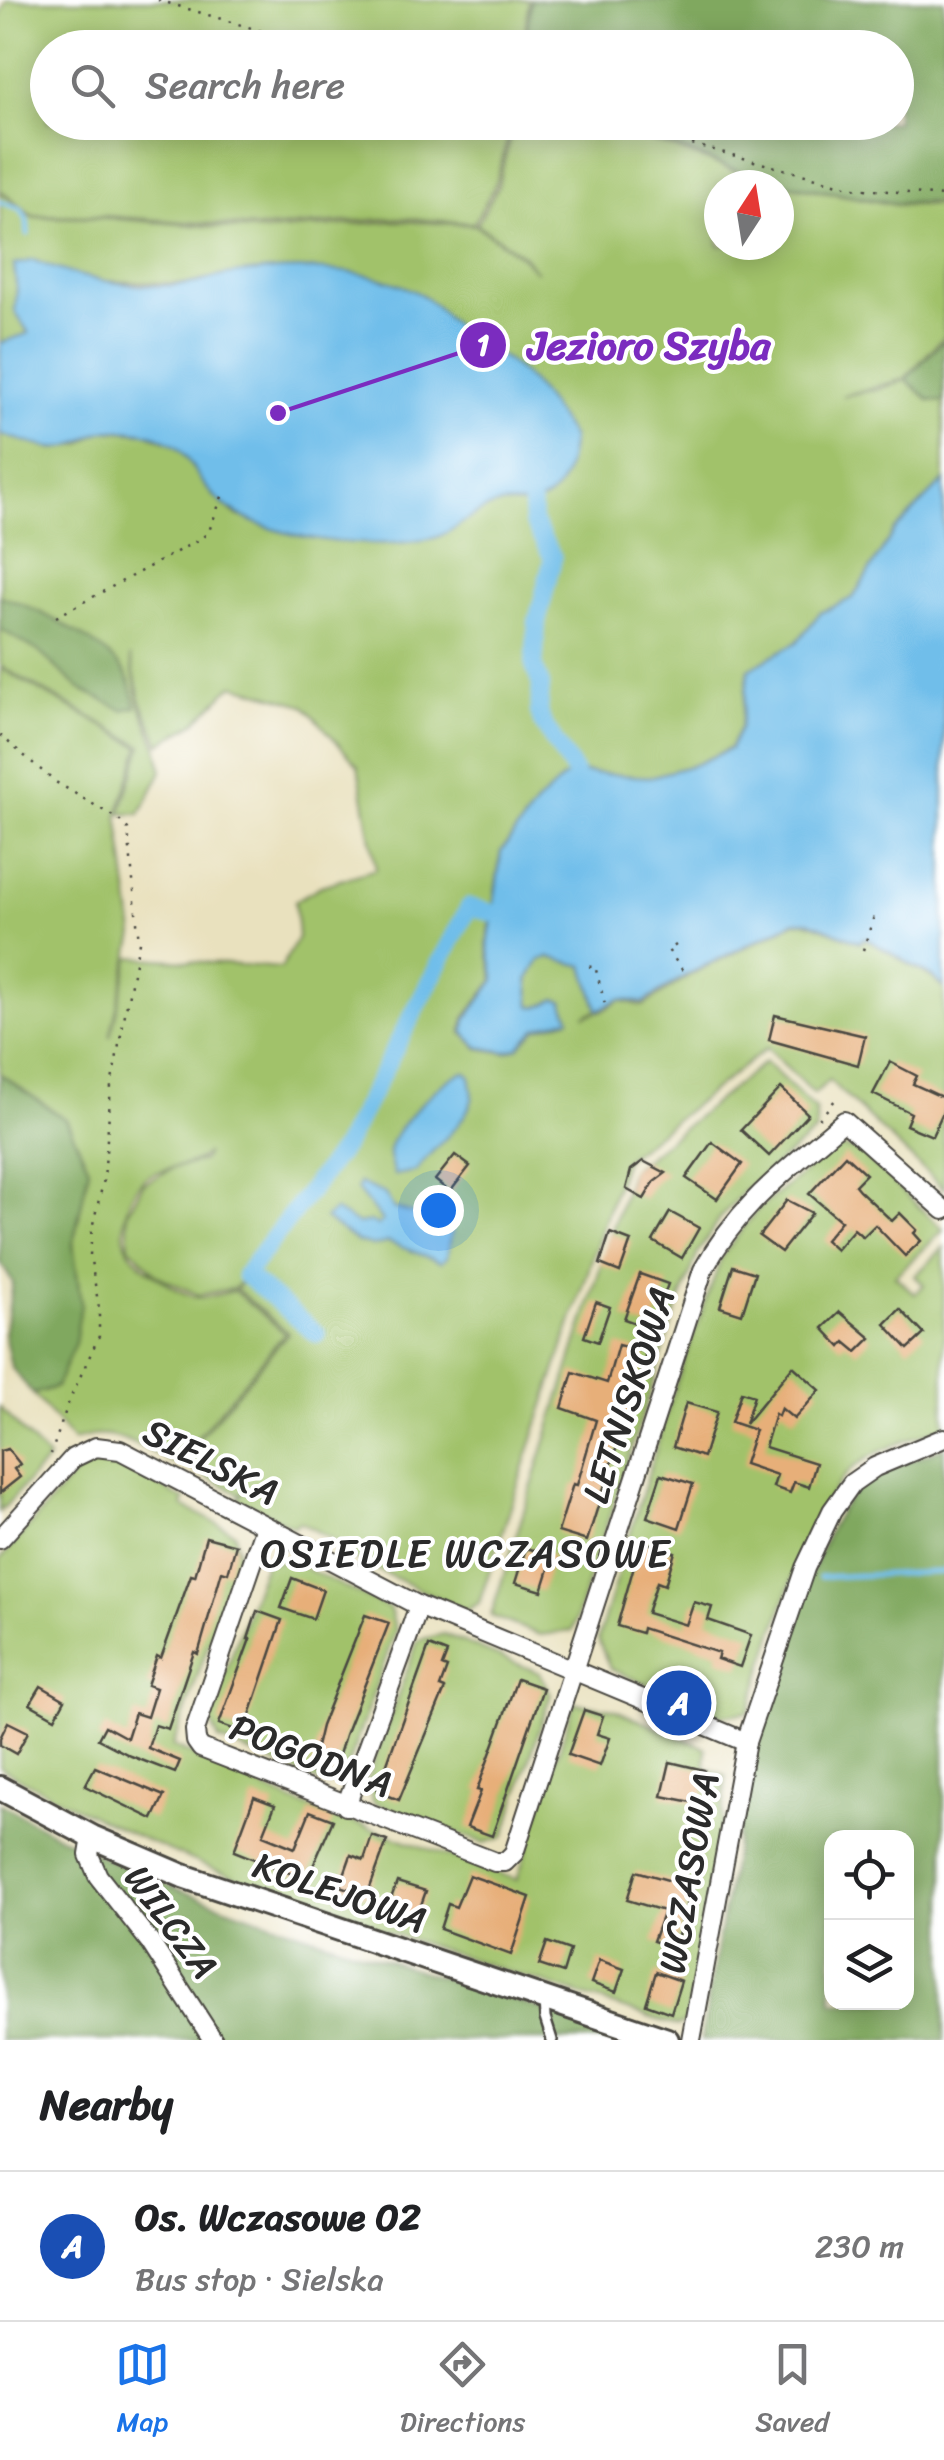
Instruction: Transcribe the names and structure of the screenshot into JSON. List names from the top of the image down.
{
  "streets": {
    "street": [
      "LETNISKOWA",
      "SIELSKA",
      "POGODNA",
      "WCZASOWA",
      "KOLEJOWA",
      "WILCZA"
    ]
  },
  "crossings": [
    ["LETNISKOWA", "SIELSKA"],
    ["LETNISKOWA", "POGODNA"],
    ["SIELSKA", "POGODNA"],
    ["SIELSKA", "WCZASOWA"],
    ["KOLEJOWA", "WILCZA"]
  ],
  "districts": ["OSIEDLE WCZASOWE"],
  "places": ["Jezioro Szyba"],
  "north": "top",
  "page": {
    "search": "Search here",
    "pins": "A",
    "heading": "Nearby",
    "list": [
      {
        "mark": "A",
        "name": "Os. Wczasowe 02",
        "note": "Bus stop · Sielska",
        "value": "230 m"
      }
    ],
    "nav": ["Map", "Directions", "Saved"]
  }
}
